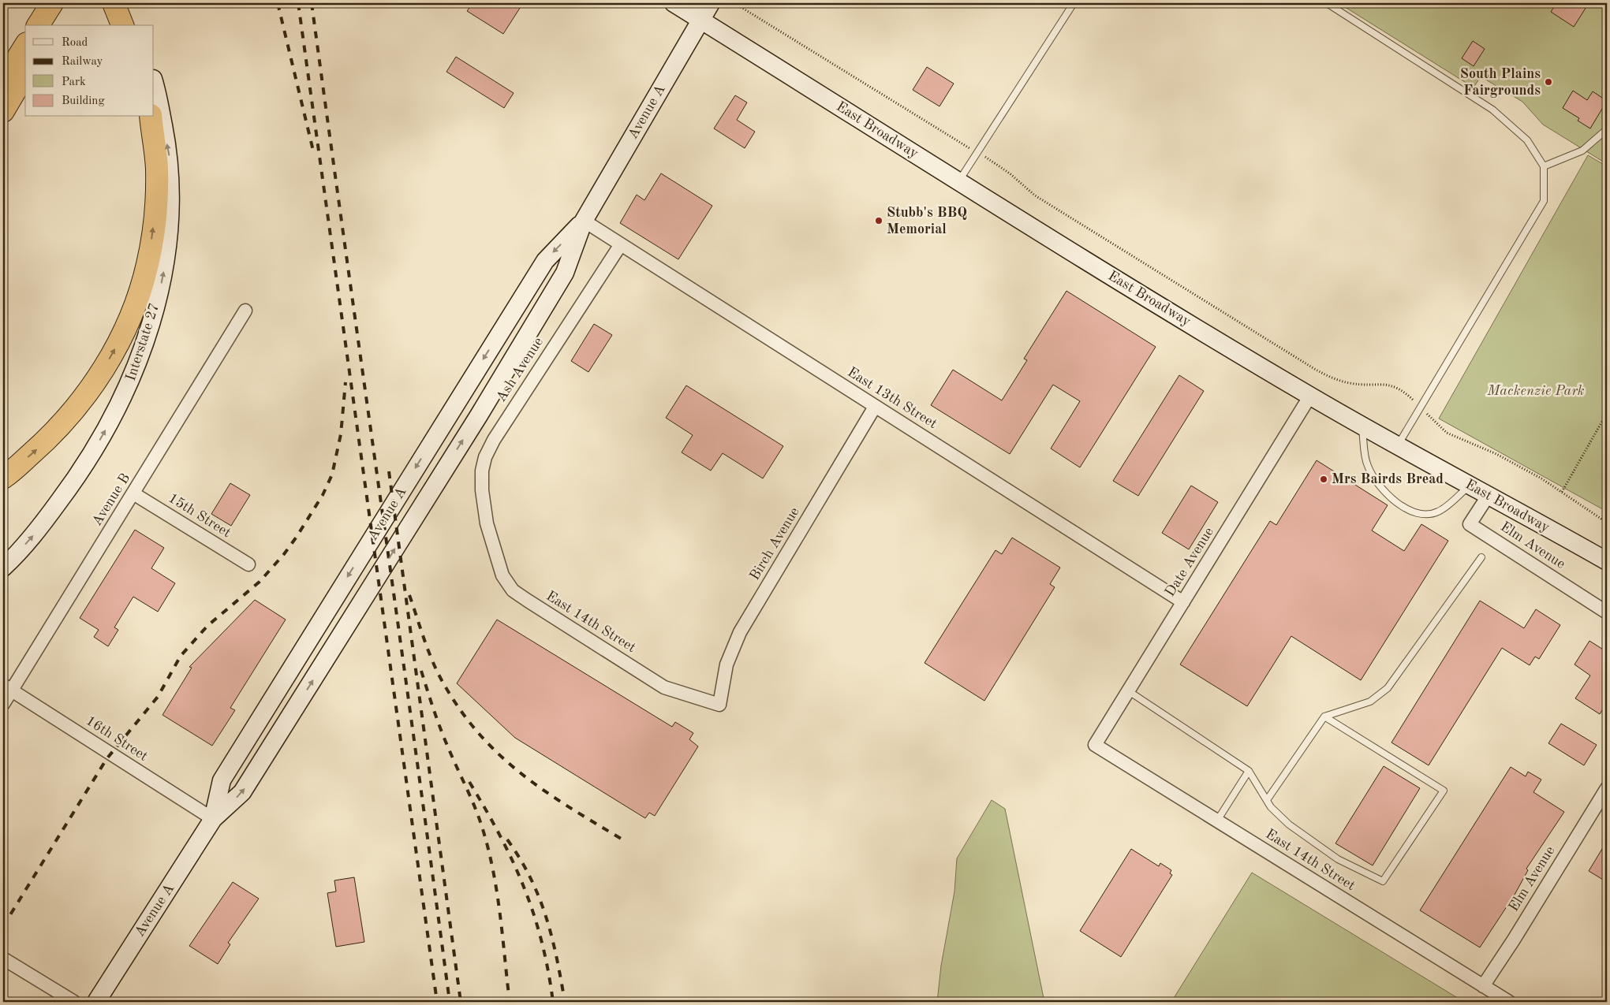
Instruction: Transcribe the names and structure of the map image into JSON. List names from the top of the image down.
{
  "streets": {
    "main road": ["Avenue A", "East Broadway", "Interstate 27"],
    "street": [
      "Ash Avenue",
      "East 13th Street",
      "Avenue B",
      "15th Street",
      "Birch Avenue",
      "Elm Avenue",
      "Date Avenue",
      "East 14th Street",
      "16th Street"
    ]
  },
  "crossings": [
    ["Avenue A", "East Broadway"],
    ["Avenue A", "East 13th Street"],
    ["Avenue A", "16th Street"],
    ["East Broadway", "Elm Avenue"],
    ["East Broadway", "Date Avenue"],
    ["Ash Avenue", "East 13th Street"],
    ["Ash Avenue", "East 14th Street"],
    ["East 13th Street", "Birch Avenue"],
    ["East 13th Street", "Date Avenue"],
    ["Avenue B", "15th Street"],
    ["Avenue B", "16th Street"],
    ["Birch Avenue", "East 14th Street"],
    ["Elm Avenue", "East 14th Street"],
    ["Date Avenue", "East 14th Street"]
  ],
  "one_way": ["Interstate 27"],
  "parks": ["Mackenzie Park"],
  "places": ["South Plains Fairgrounds", "Stubb's BBQ Memorial", "Mrs Bairds Bread"],
  "legend": [
    "Road",
    "Railway",
    "Park",
    "Building"
  ]
}
